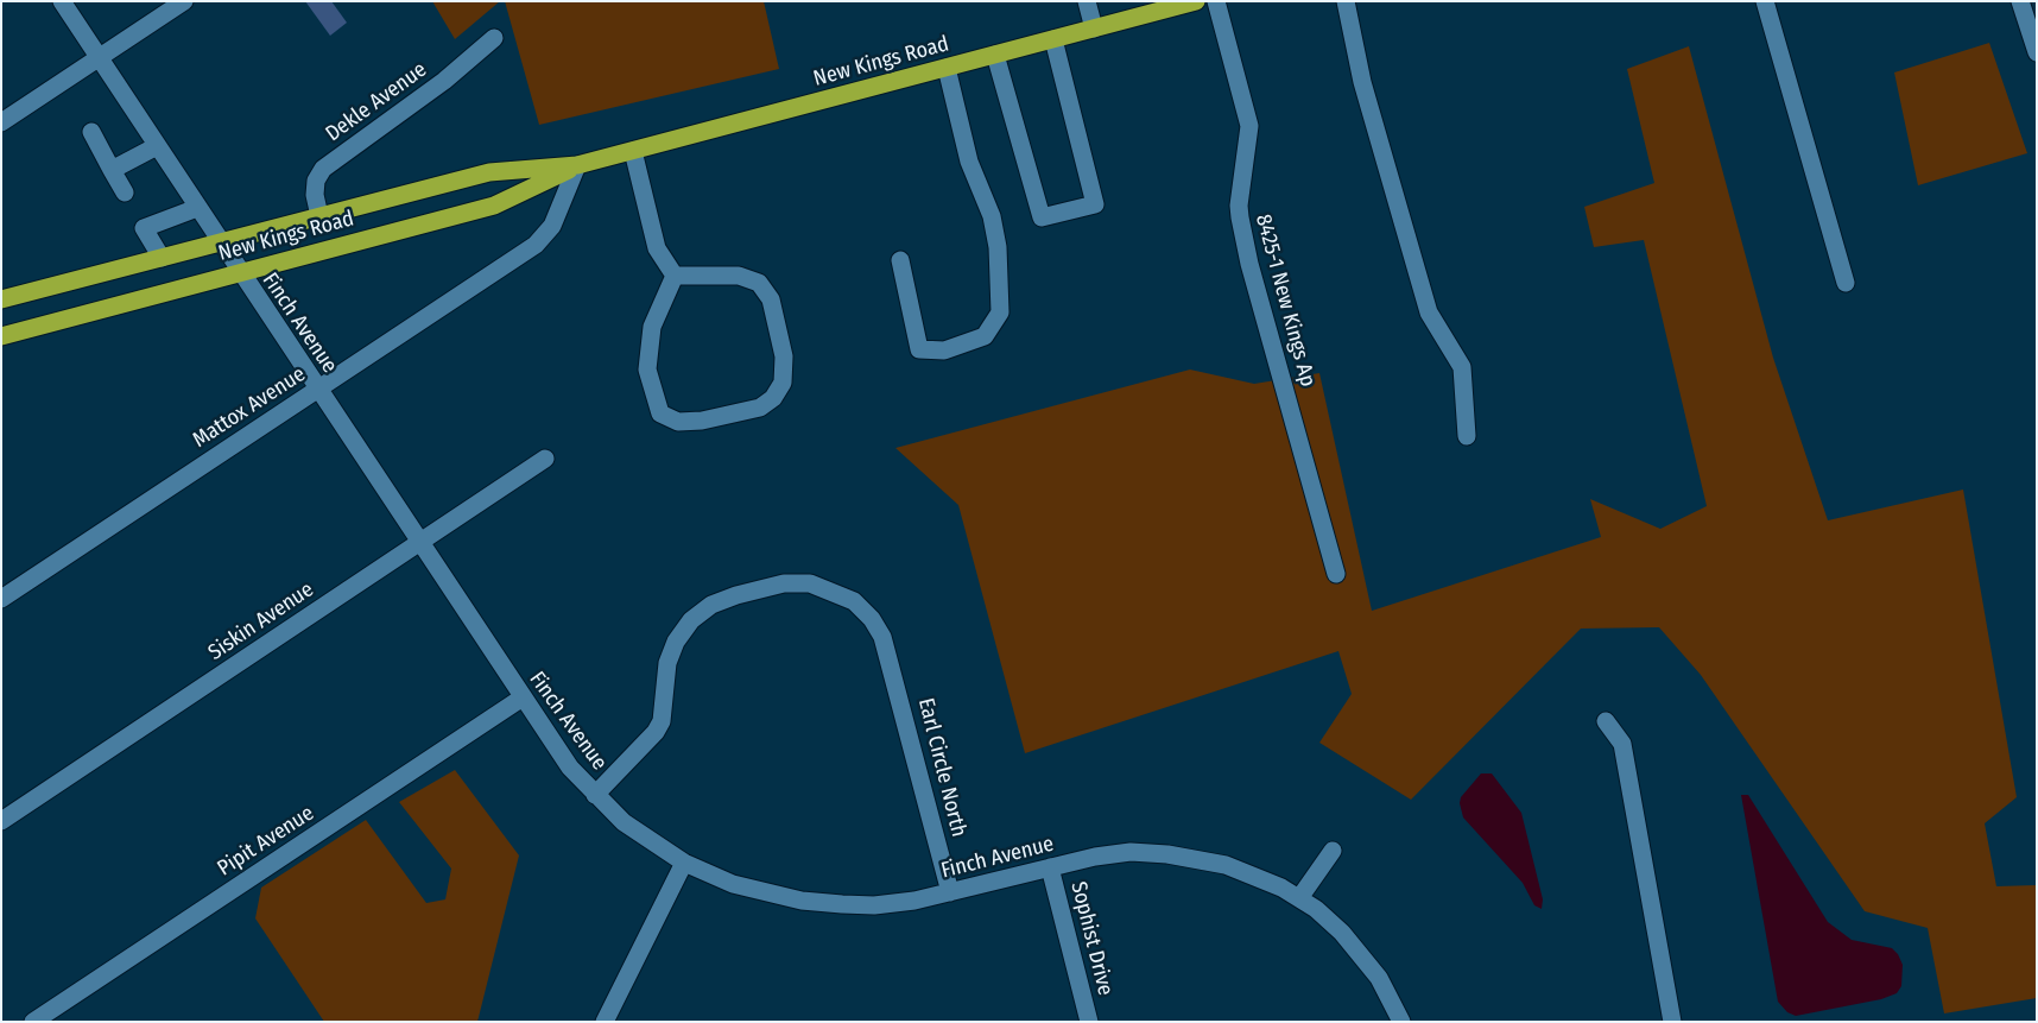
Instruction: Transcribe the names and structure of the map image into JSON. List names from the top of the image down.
{
  "streets": {
    "highway": ["New Kings Road"],
    "street": [
      "Dekle Avenue",
      "8425-1 New Kings Ap",
      "Finch Avenue",
      "Mattox Avenue",
      "Siskin Avenue",
      "Earl Circle North",
      "Pipit Avenue",
      "Sophist Drive"
    ]
  },
  "crossings": [
    ["New Kings Road", "Dekle Avenue"],
    ["New Kings Road", "Finch Avenue"],
    ["New Kings Road", "Mattox Avenue"],
    ["Finch Avenue", "Mattox Avenue"],
    ["Finch Avenue", "Siskin Avenue"],
    ["Finch Avenue", "Earl Circle North"],
    ["Finch Avenue", "Pipit Avenue"],
    ["Finch Avenue", "Sophist Drive"]
  ]
}
